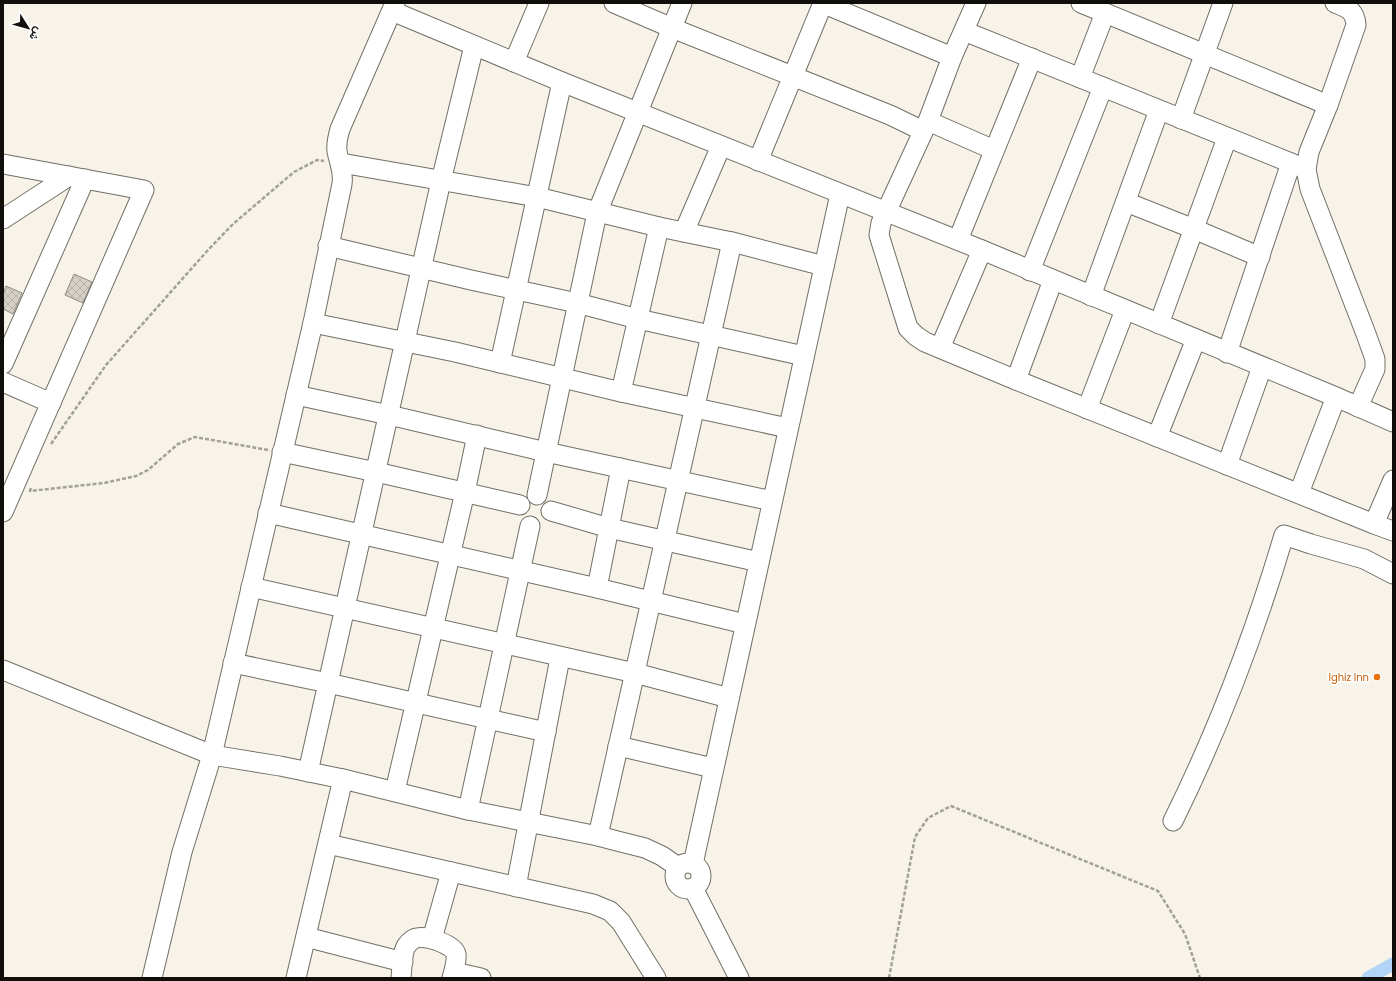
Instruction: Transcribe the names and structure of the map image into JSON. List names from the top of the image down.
{
  "places": ["Ighiz Inn"],
  "north": "bottom right"
}
